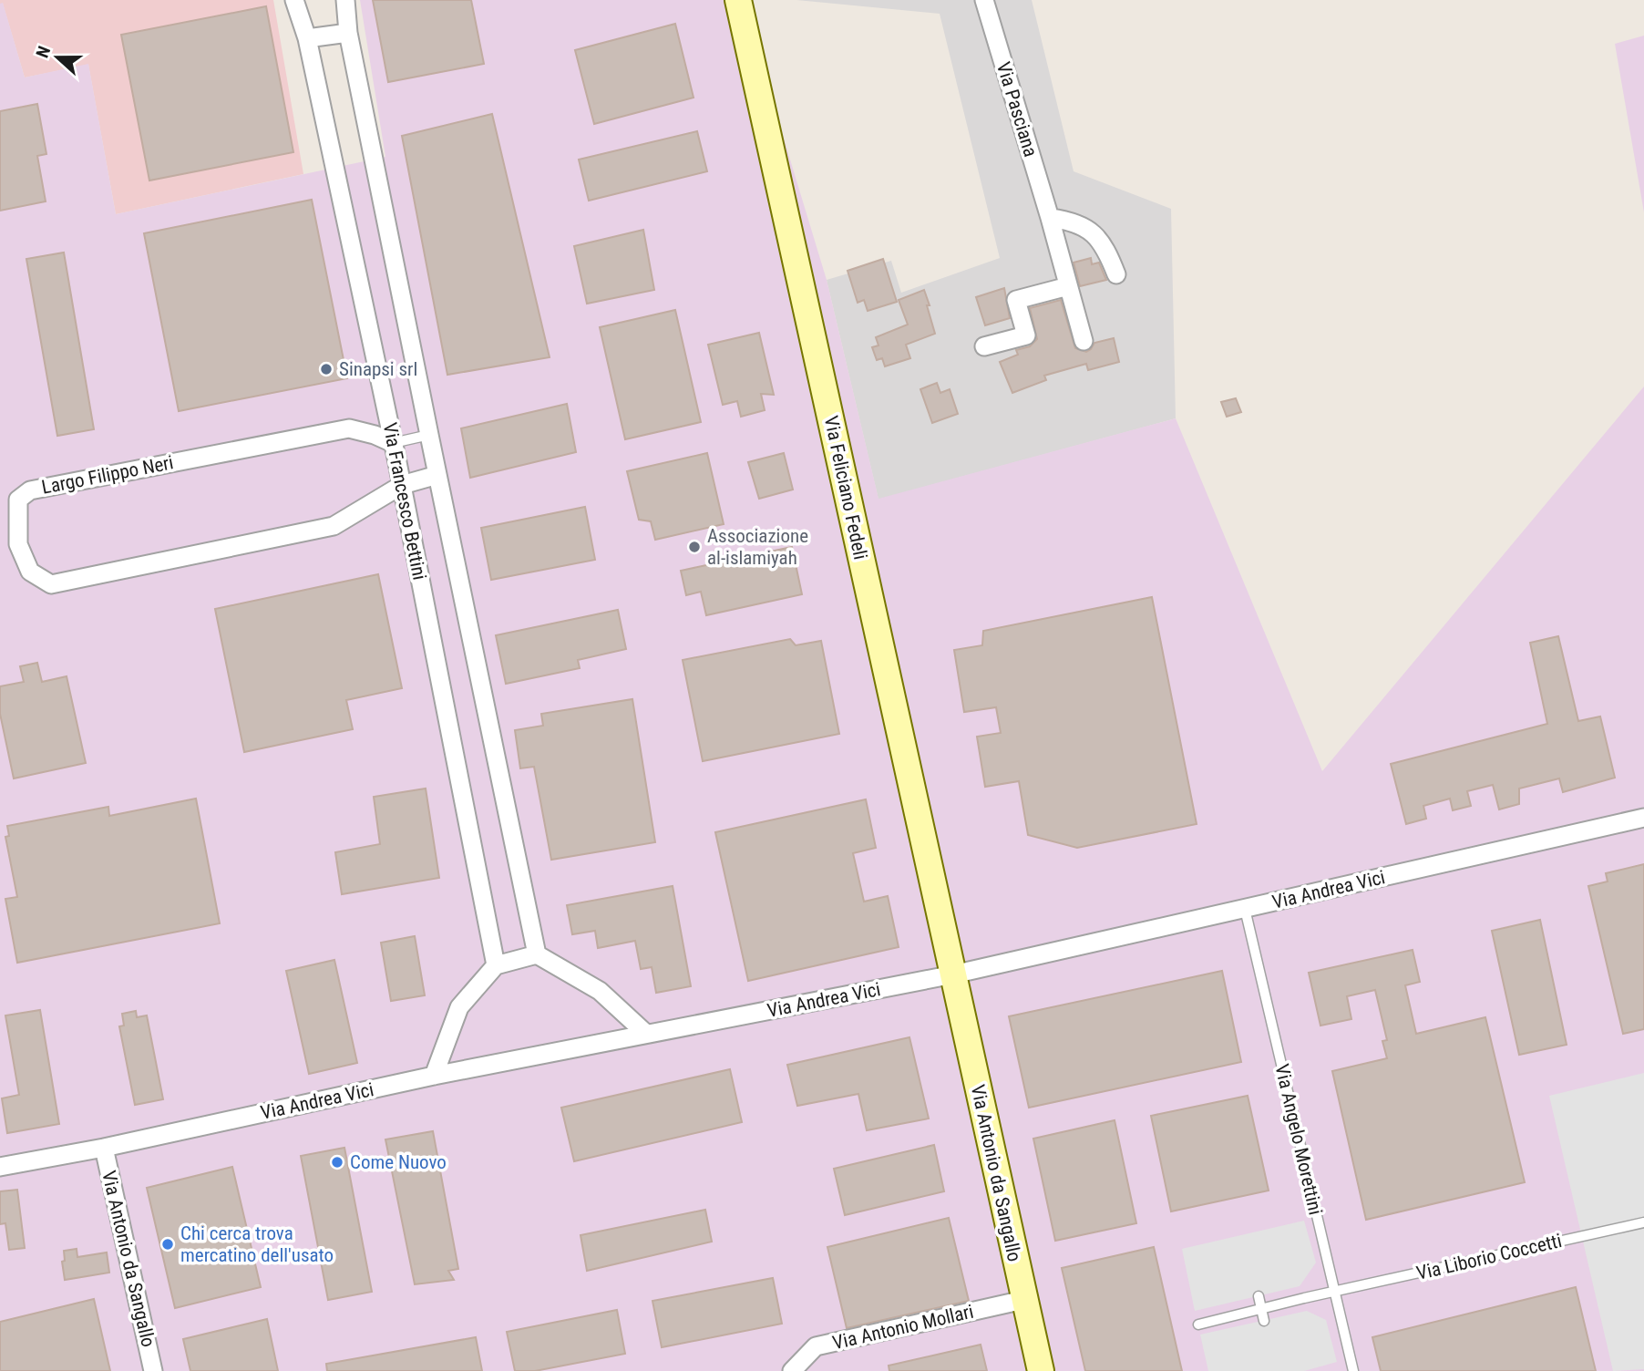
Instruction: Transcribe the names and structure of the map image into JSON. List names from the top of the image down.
{
  "streets": {
    "street": [
      "Via Pasciana",
      "Largo Filippo Neri",
      "Via Feliciano Fedeli",
      "Via Francesco Bettini",
      "Via Andrea Vici",
      "Via Antonio da Sangallo",
      "Via Antonio Mollari"
    ],
    "lane": ["Via Angelo Morettini", "Via Liborio Coccetti"]
  },
  "crossings": [
    ["Largo Filippo Neri", "Via Francesco Bettini"],
    ["Via Feliciano Fedeli", "Via Andrea Vici"],
    ["Via Feliciano Fedeli", "Via Antonio da Sangallo"],
    ["Via Andrea Vici", "Via Angelo Morettini"],
    ["Via Andrea Vici", "Via Antonio da Sangallo"],
    ["Via Angelo Morettini", "Via Liborio Coccetti"],
    ["Via Antonio da Sangallo", "Via Antonio Mollari"]
  ],
  "places": [
    "Sinapsi srl",
    "Associazione al-islamiyah",
    "Come Nuovo",
    "Chi cerca trova mercatino dell'usato"
  ],
  "north": "left"
}
